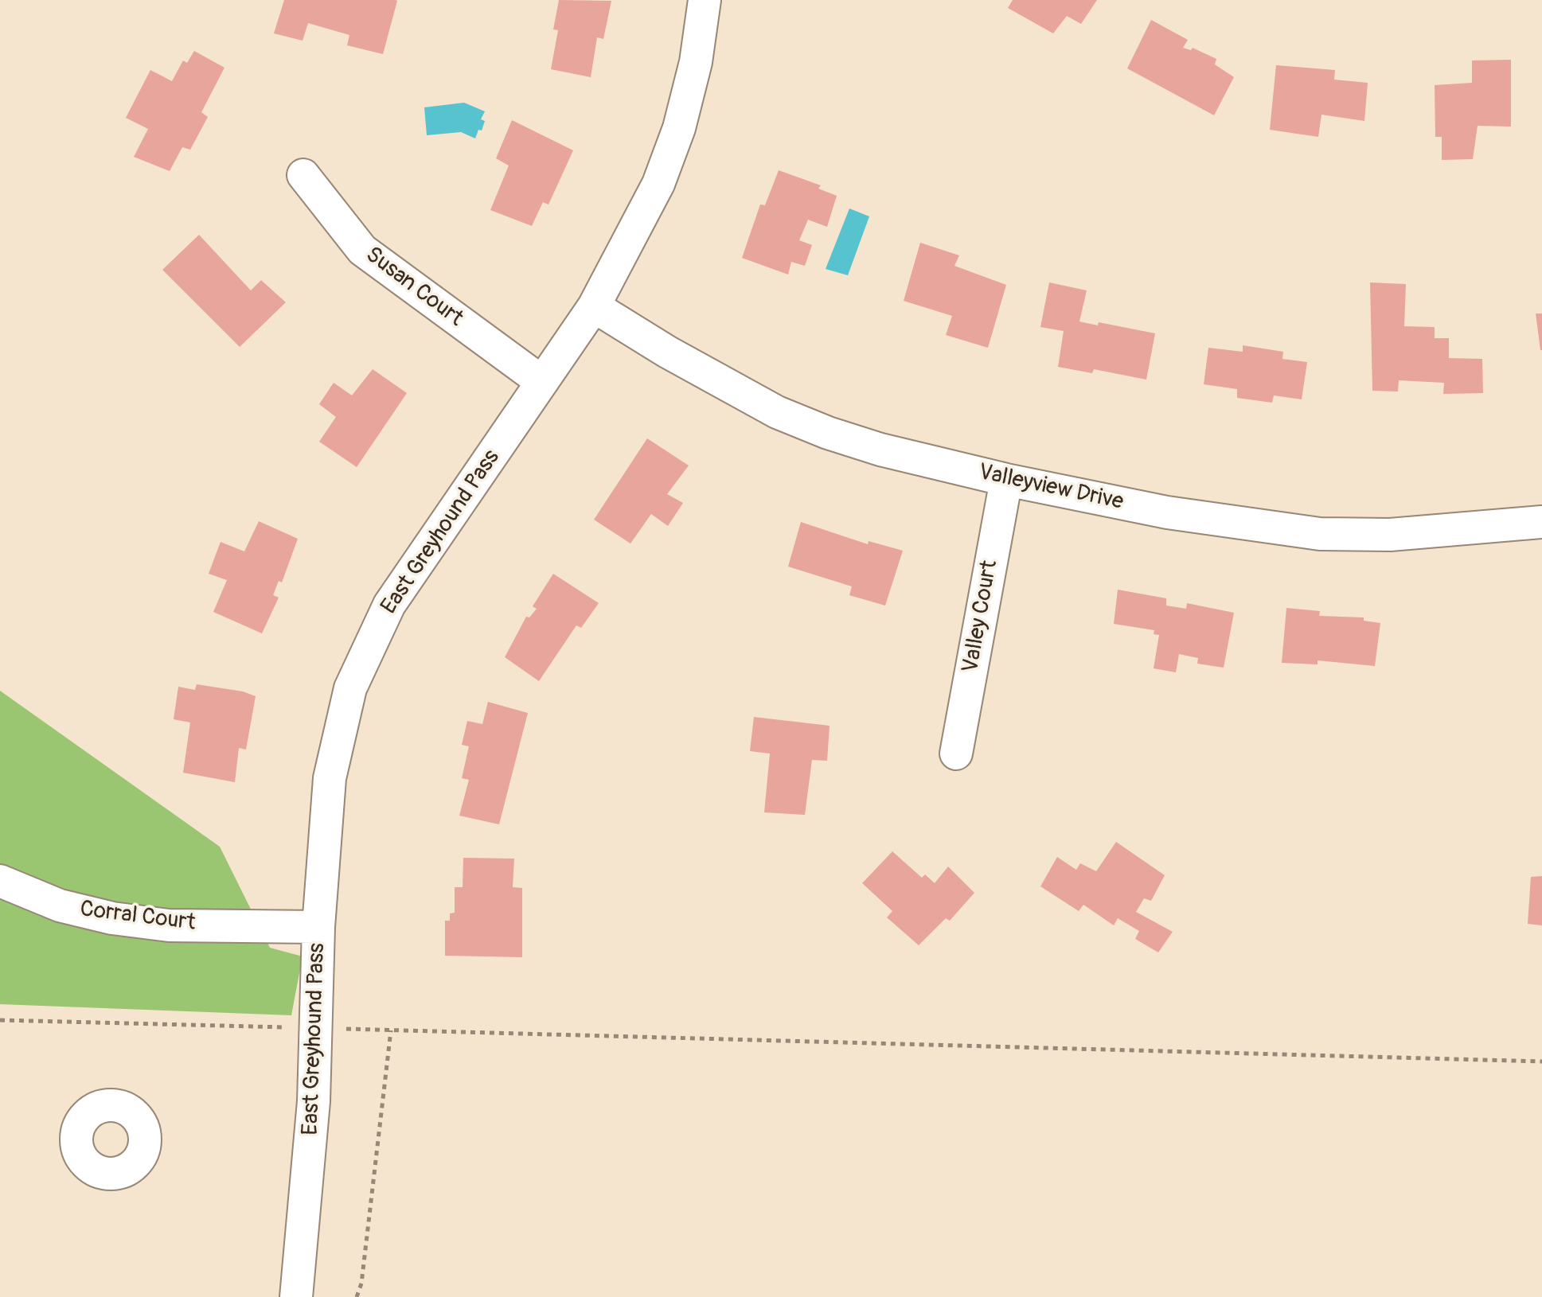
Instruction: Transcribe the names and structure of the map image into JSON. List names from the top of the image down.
{
  "streets": {
    "street": [
      "Susan Court",
      "Valleyview Drive",
      "East Greyhound Pass",
      "Valley Court",
      "Corral Court"
    ]
  },
  "crossings": [
    ["Susan Court", "East Greyhound Pass"],
    ["Valleyview Drive", "East Greyhound Pass"],
    ["Valleyview Drive", "Valley Court"],
    ["East Greyhound Pass", "Corral Court"]
  ]
}
